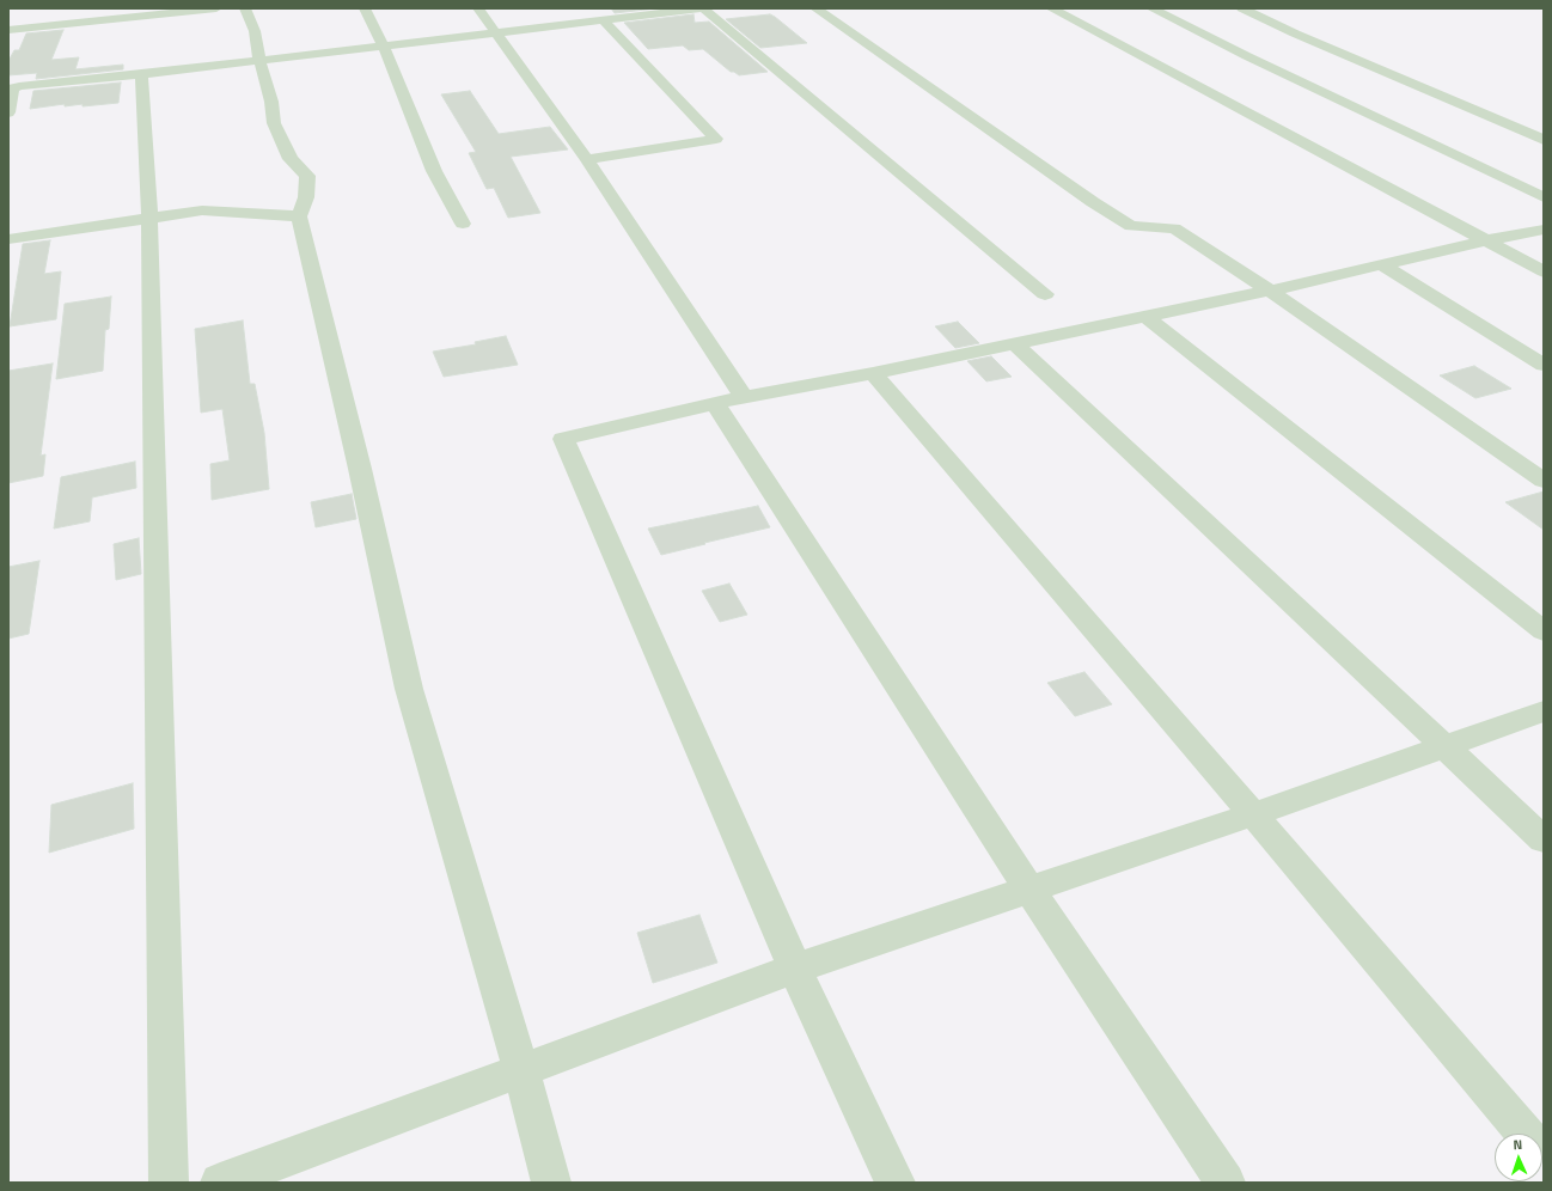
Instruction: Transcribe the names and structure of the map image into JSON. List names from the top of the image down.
{
  "north": "top"
}
